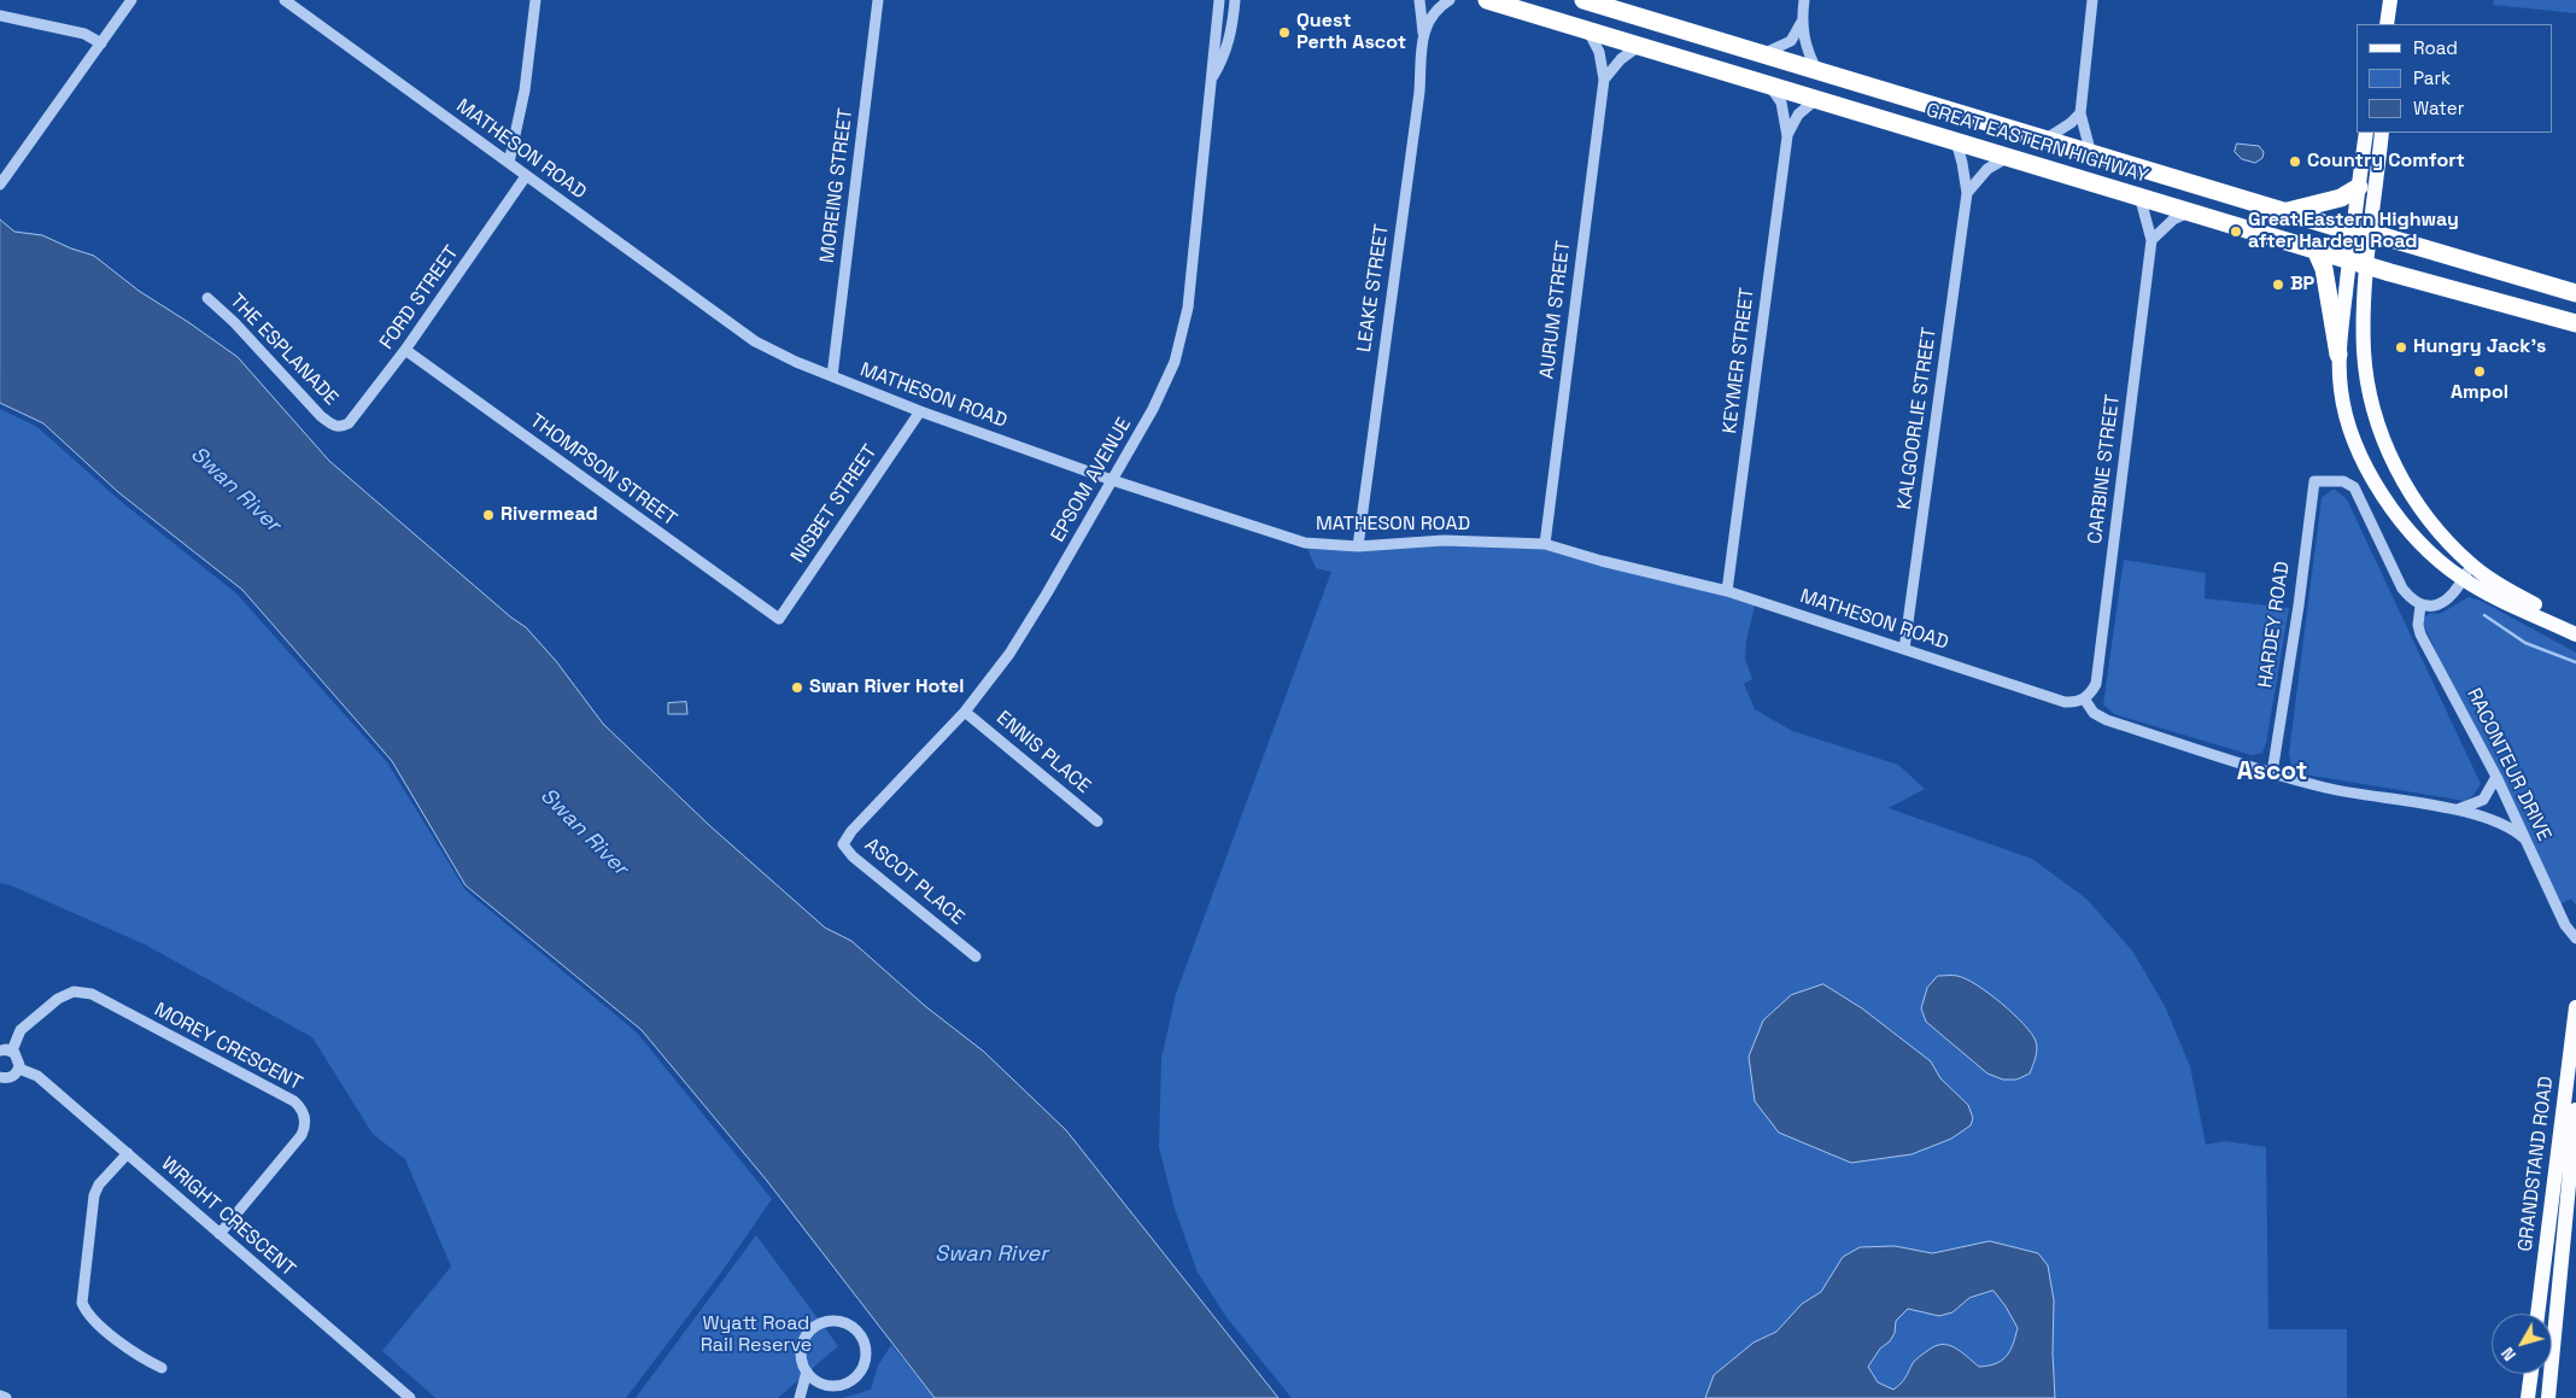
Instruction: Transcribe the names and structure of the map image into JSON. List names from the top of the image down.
{
  "streets": {
    "highway": ["GREAT EASTERN HIGHWAY"],
    "main road": ["GRANDSTAND ROAD"],
    "street": [
      "MATHESON ROAD",
      "MOREING STREET",
      "LEAKE STREET",
      "FORD STREET",
      "AURUM STREET",
      "THE ESPLANADE",
      "KEYMER STREET",
      "KALGOORLIE STREET",
      "CARBINE STREET",
      "THOMPSON STREET",
      "EPSOM AVENUE",
      "NISBET STREET",
      "HARDEY ROAD",
      "ENNIS PLACE",
      "RACONTEUR DRIVE",
      "ASCOT PLACE",
      "MOREY CRESCENT",
      "WRIGHT CRESCENT"
    ]
  },
  "crossings": [
    ["GREAT EASTERN HIGHWAY", "AURUM STREET"],
    ["GREAT EASTERN HIGHWAY", "KEYMER STREET"],
    ["GREAT EASTERN HIGHWAY", "KALGOORLIE STREET"],
    ["GREAT EASTERN HIGHWAY", "CARBINE STREET"],
    ["MATHESON ROAD", "MOREING STREET"],
    ["MATHESON ROAD", "LEAKE STREET"],
    ["MATHESON ROAD", "FORD STREET"],
    ["MATHESON ROAD", "AURUM STREET"],
    ["MATHESON ROAD", "KEYMER STREET"],
    ["MATHESON ROAD", "KALGOORLIE STREET"],
    ["MATHESON ROAD", "CARBINE STREET"],
    ["MATHESON ROAD", "EPSOM AVENUE"],
    ["MATHESON ROAD", "NISBET STREET"],
    ["FORD STREET", "THE ESPLANADE"],
    ["FORD STREET", "THOMPSON STREET"],
    ["THOMPSON STREET", "NISBET STREET"],
    ["EPSOM AVENUE", "ENNIS PLACE"],
    ["EPSOM AVENUE", "ASCOT PLACE"],
    ["HARDEY ROAD", "RACONTEUR DRIVE"],
    ["MOREY CRESCENT", "WRIGHT CRESCENT"]
  ],
  "districts": ["Ascot"],
  "water": ["Swan River"],
  "parks": ["Wyatt Road Rail Reserve"],
  "places": [
    "Quest Perth Ascot",
    "Country Comfort",
    "Great Eastern Highway after Hardey Road",
    "BP",
    "Hungry Jack's",
    "Ampol",
    "Rivermead",
    "Swan River Hotel"
  ],
  "legend": ["Road", "Park", "Water"],
  "north": "bottom left"
}
